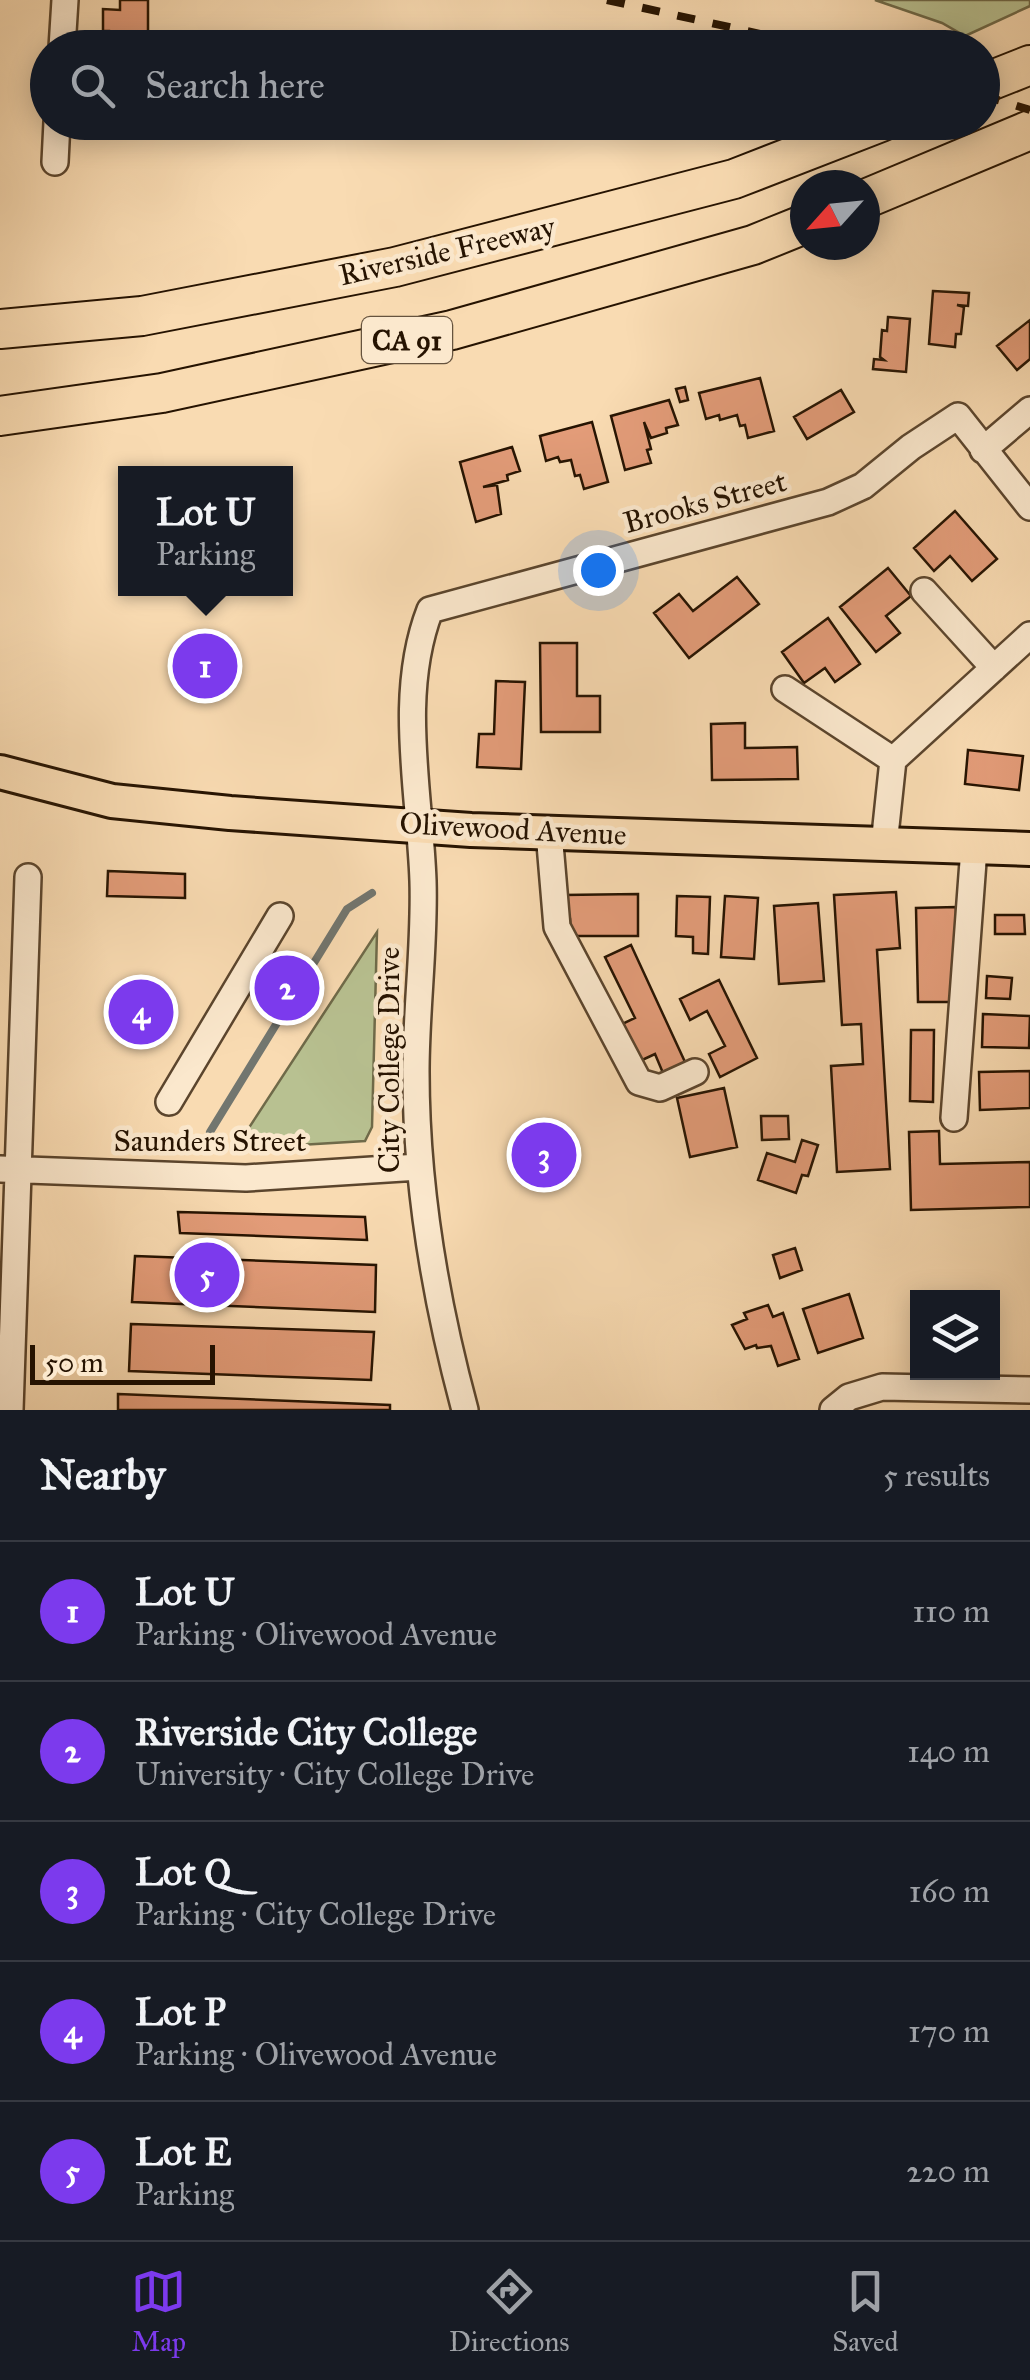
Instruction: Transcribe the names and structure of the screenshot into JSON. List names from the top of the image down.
{
  "streets": {
    "highway": ["Riverside Freeway", "CA 91"],
    "main road": ["Olivewood Avenue"],
    "street": ["Brooks Street", "City College Drive", "Saunders Street"]
  },
  "crossings": [
    ["Brooks Street", "Olivewood Avenue"],
    ["Brooks Street", "City College Drive"],
    ["Olivewood Avenue", "City College Drive"],
    ["City College Drive", "Saunders Street"]
  ],
  "scale_bar": "50 m",
  "north": "bottom left",
  "page": {
    "search": "Search here",
    "popup": ["Lot U", "Parking"],
    "pins": [
      "1",
      "2",
      "4",
      "3",
      "5"
    ],
    "scale": "50 m",
    "heading": ["Nearby", "5 results"],
    "list": [
      {
        "mark": "1",
        "name": "Lot U",
        "note": "Parking · Olivewood Avenue",
        "value": "110 m"
      },
      {
        "mark": "2",
        "name": "Riverside City College",
        "note": "University · City College Drive",
        "value": "140 m"
      },
      {
        "mark": "3",
        "name": "Lot Q",
        "note": "Parking · City College Drive",
        "value": "160 m"
      },
      {
        "mark": "4",
        "name": "Lot P",
        "note": "Parking · Olivewood Avenue",
        "value": "170 m"
      },
      {
        "mark": "5",
        "name": "Lot E",
        "note": "Parking",
        "value": "220 m"
      }
    ],
    "nav": ["Map", "Directions", "Saved"]
  }
}
